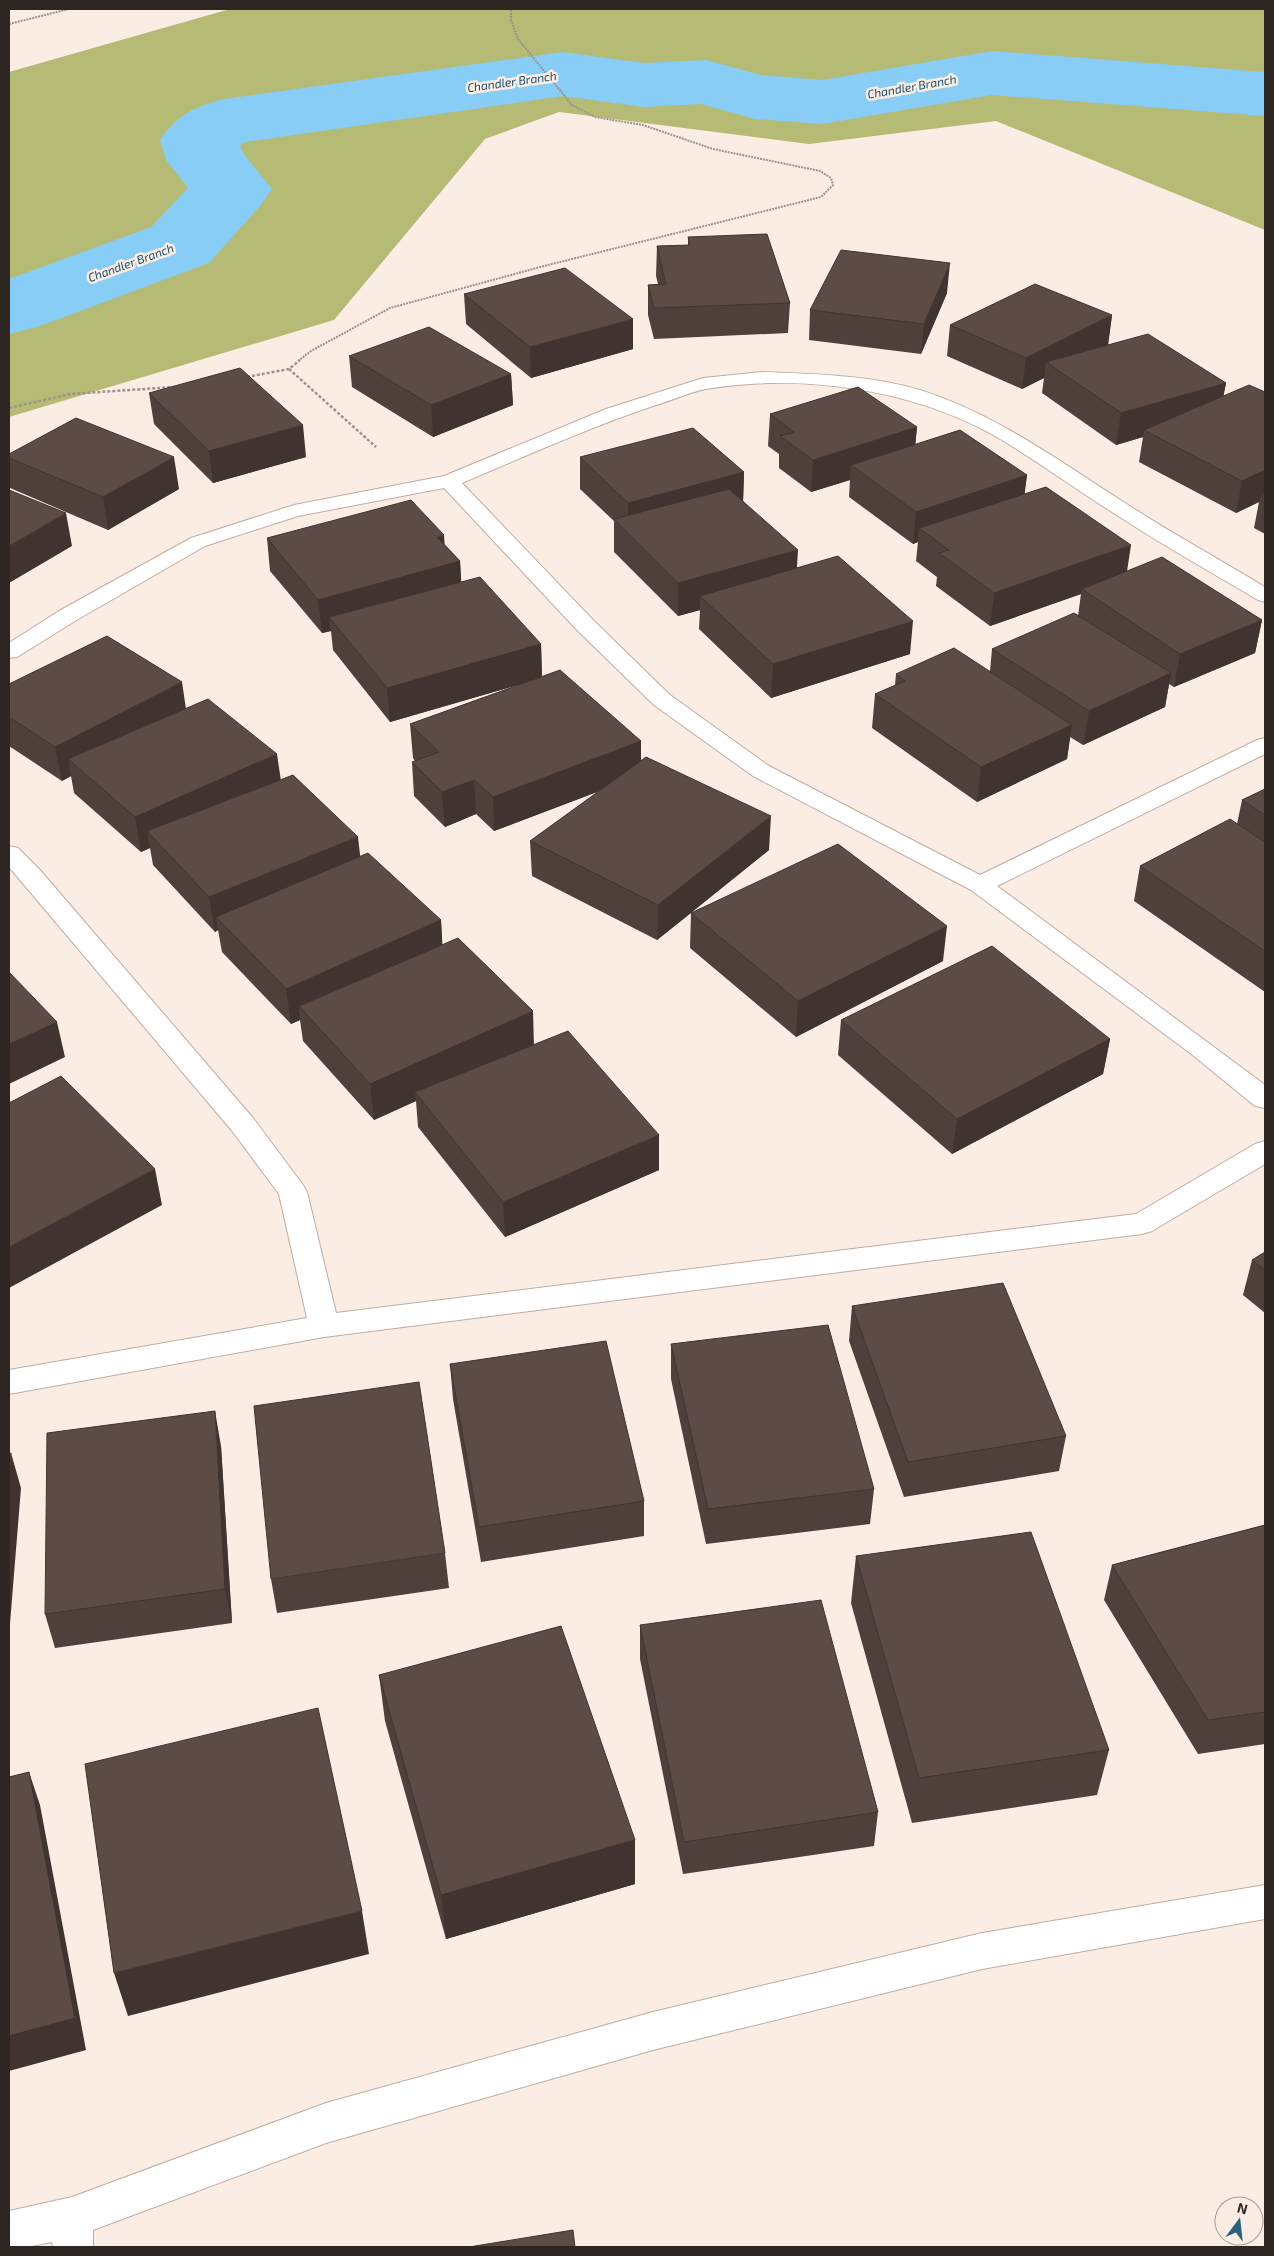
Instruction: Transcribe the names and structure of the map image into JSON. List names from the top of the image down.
{
  "water": ["Chandler Branch"],
  "north": "top"
}
